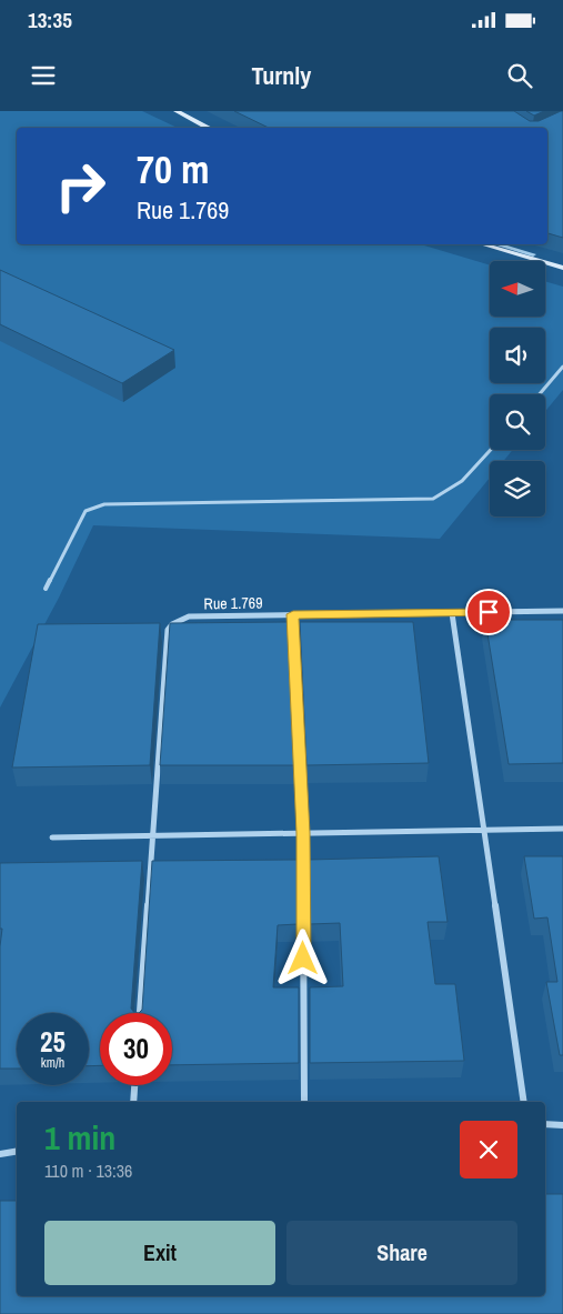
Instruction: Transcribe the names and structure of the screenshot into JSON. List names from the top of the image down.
{
  "streets": {
    "street": ["Rue 1.769"]
  },
  "north": "left",
  "page": {
    "status": "13:35",
    "header": "Turnly",
    "turn": ["70 m", "Rue 1.769"],
    "speed": "25 km/h",
    "limit": "30",
    "heading": ["1 min", "110 m · 13:36"],
    "buttons": ["Exit", "Share"]
  }
}
